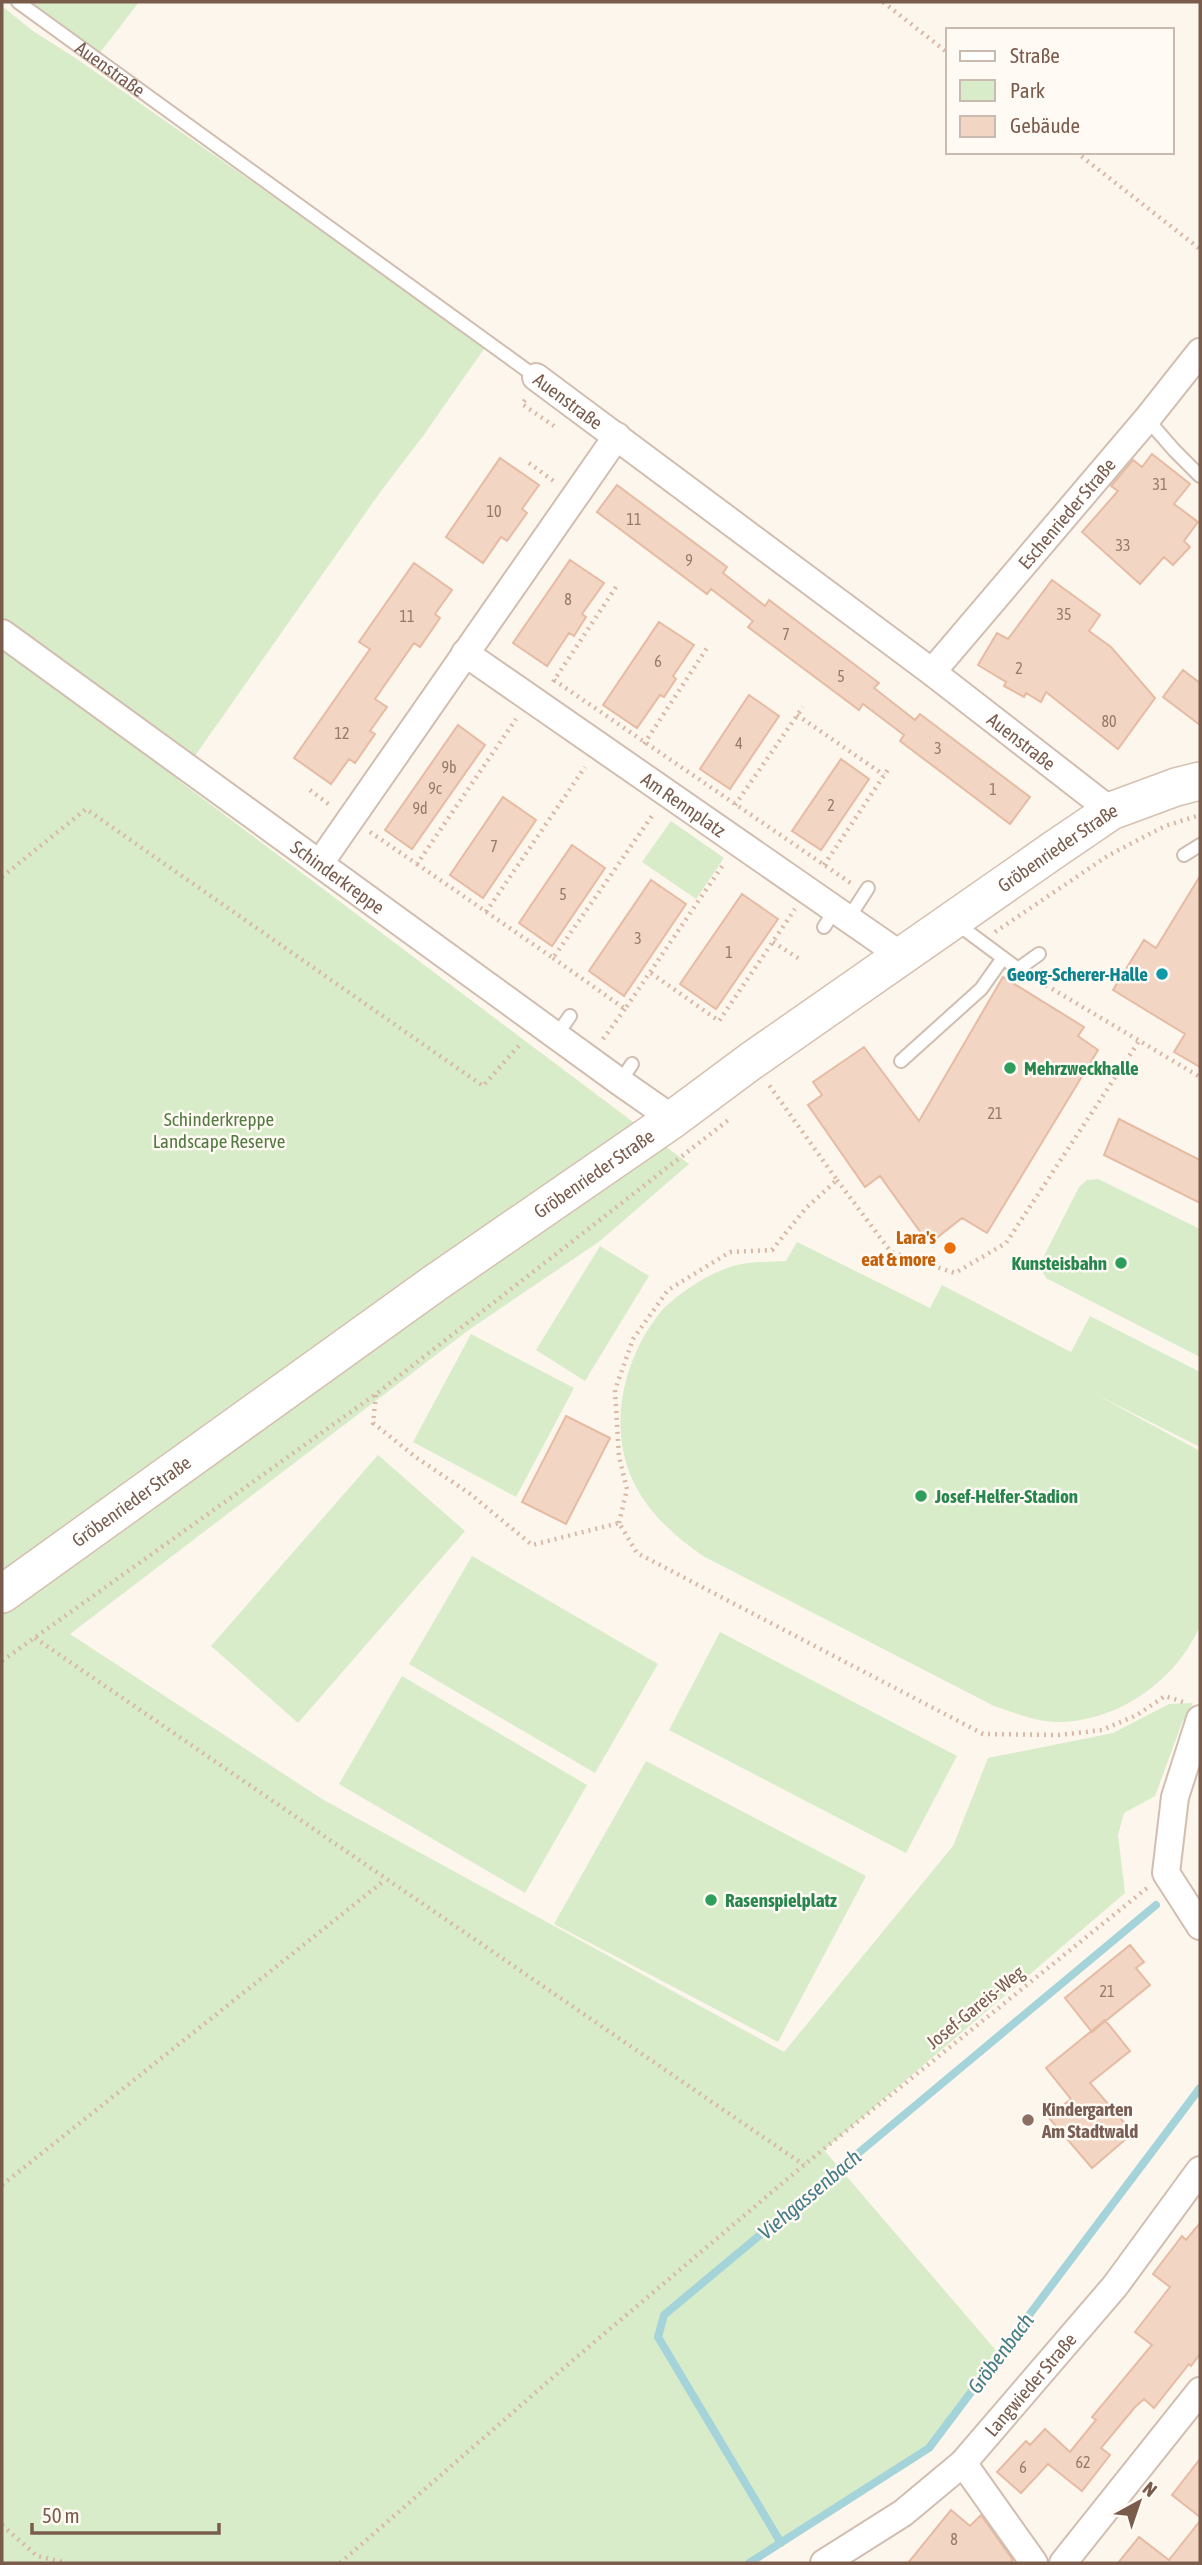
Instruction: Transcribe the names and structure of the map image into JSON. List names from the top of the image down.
{
  "streets": {
    "street": [
      "Auenstraße",
      "Eschenrieder Straße",
      "Am Rennplatz",
      "Gröbenrieder Straße",
      "Schinderkreppe",
      "Langwieder Straße"
    ],
    "path": ["Josef-Gareis-Weg"]
  },
  "crossings": [
    ["Auenstraße", "Eschenrieder Straße"],
    ["Auenstraße", "Gröbenrieder Straße"],
    ["Am Rennplatz", "Gröbenrieder Straße"],
    ["Gröbenrieder Straße", "Schinderkreppe"]
  ],
  "water": ["Viehgassenbach", "Gröbenbach"],
  "parks": ["Schinderkreppe Landscape Reserve"],
  "places": [
    "Georg-Scherer-Halle",
    "Mehrzweckhalle",
    "Lara's eat & more",
    "Kunsteisbahn",
    "Josef-Helfer-Stadion",
    "Rasenspielplatz",
    "Kindergarten Am Stadtwald"
  ],
  "house_numbers": [
    "31",
    "10",
    "11",
    "33",
    "9",
    "8",
    "35",
    "11",
    "7",
    "6",
    "2",
    "5",
    "80",
    "12",
    "4",
    "3",
    "9b",
    "9c",
    "1",
    "2",
    "9d",
    "7",
    "5",
    "3",
    "1",
    "21",
    "21",
    "62",
    "6",
    "8"
  ],
  "legend": ["Straße", "Park", "Gebäude"],
  "scale_bar": "50 m",
  "north": "top right"
}
